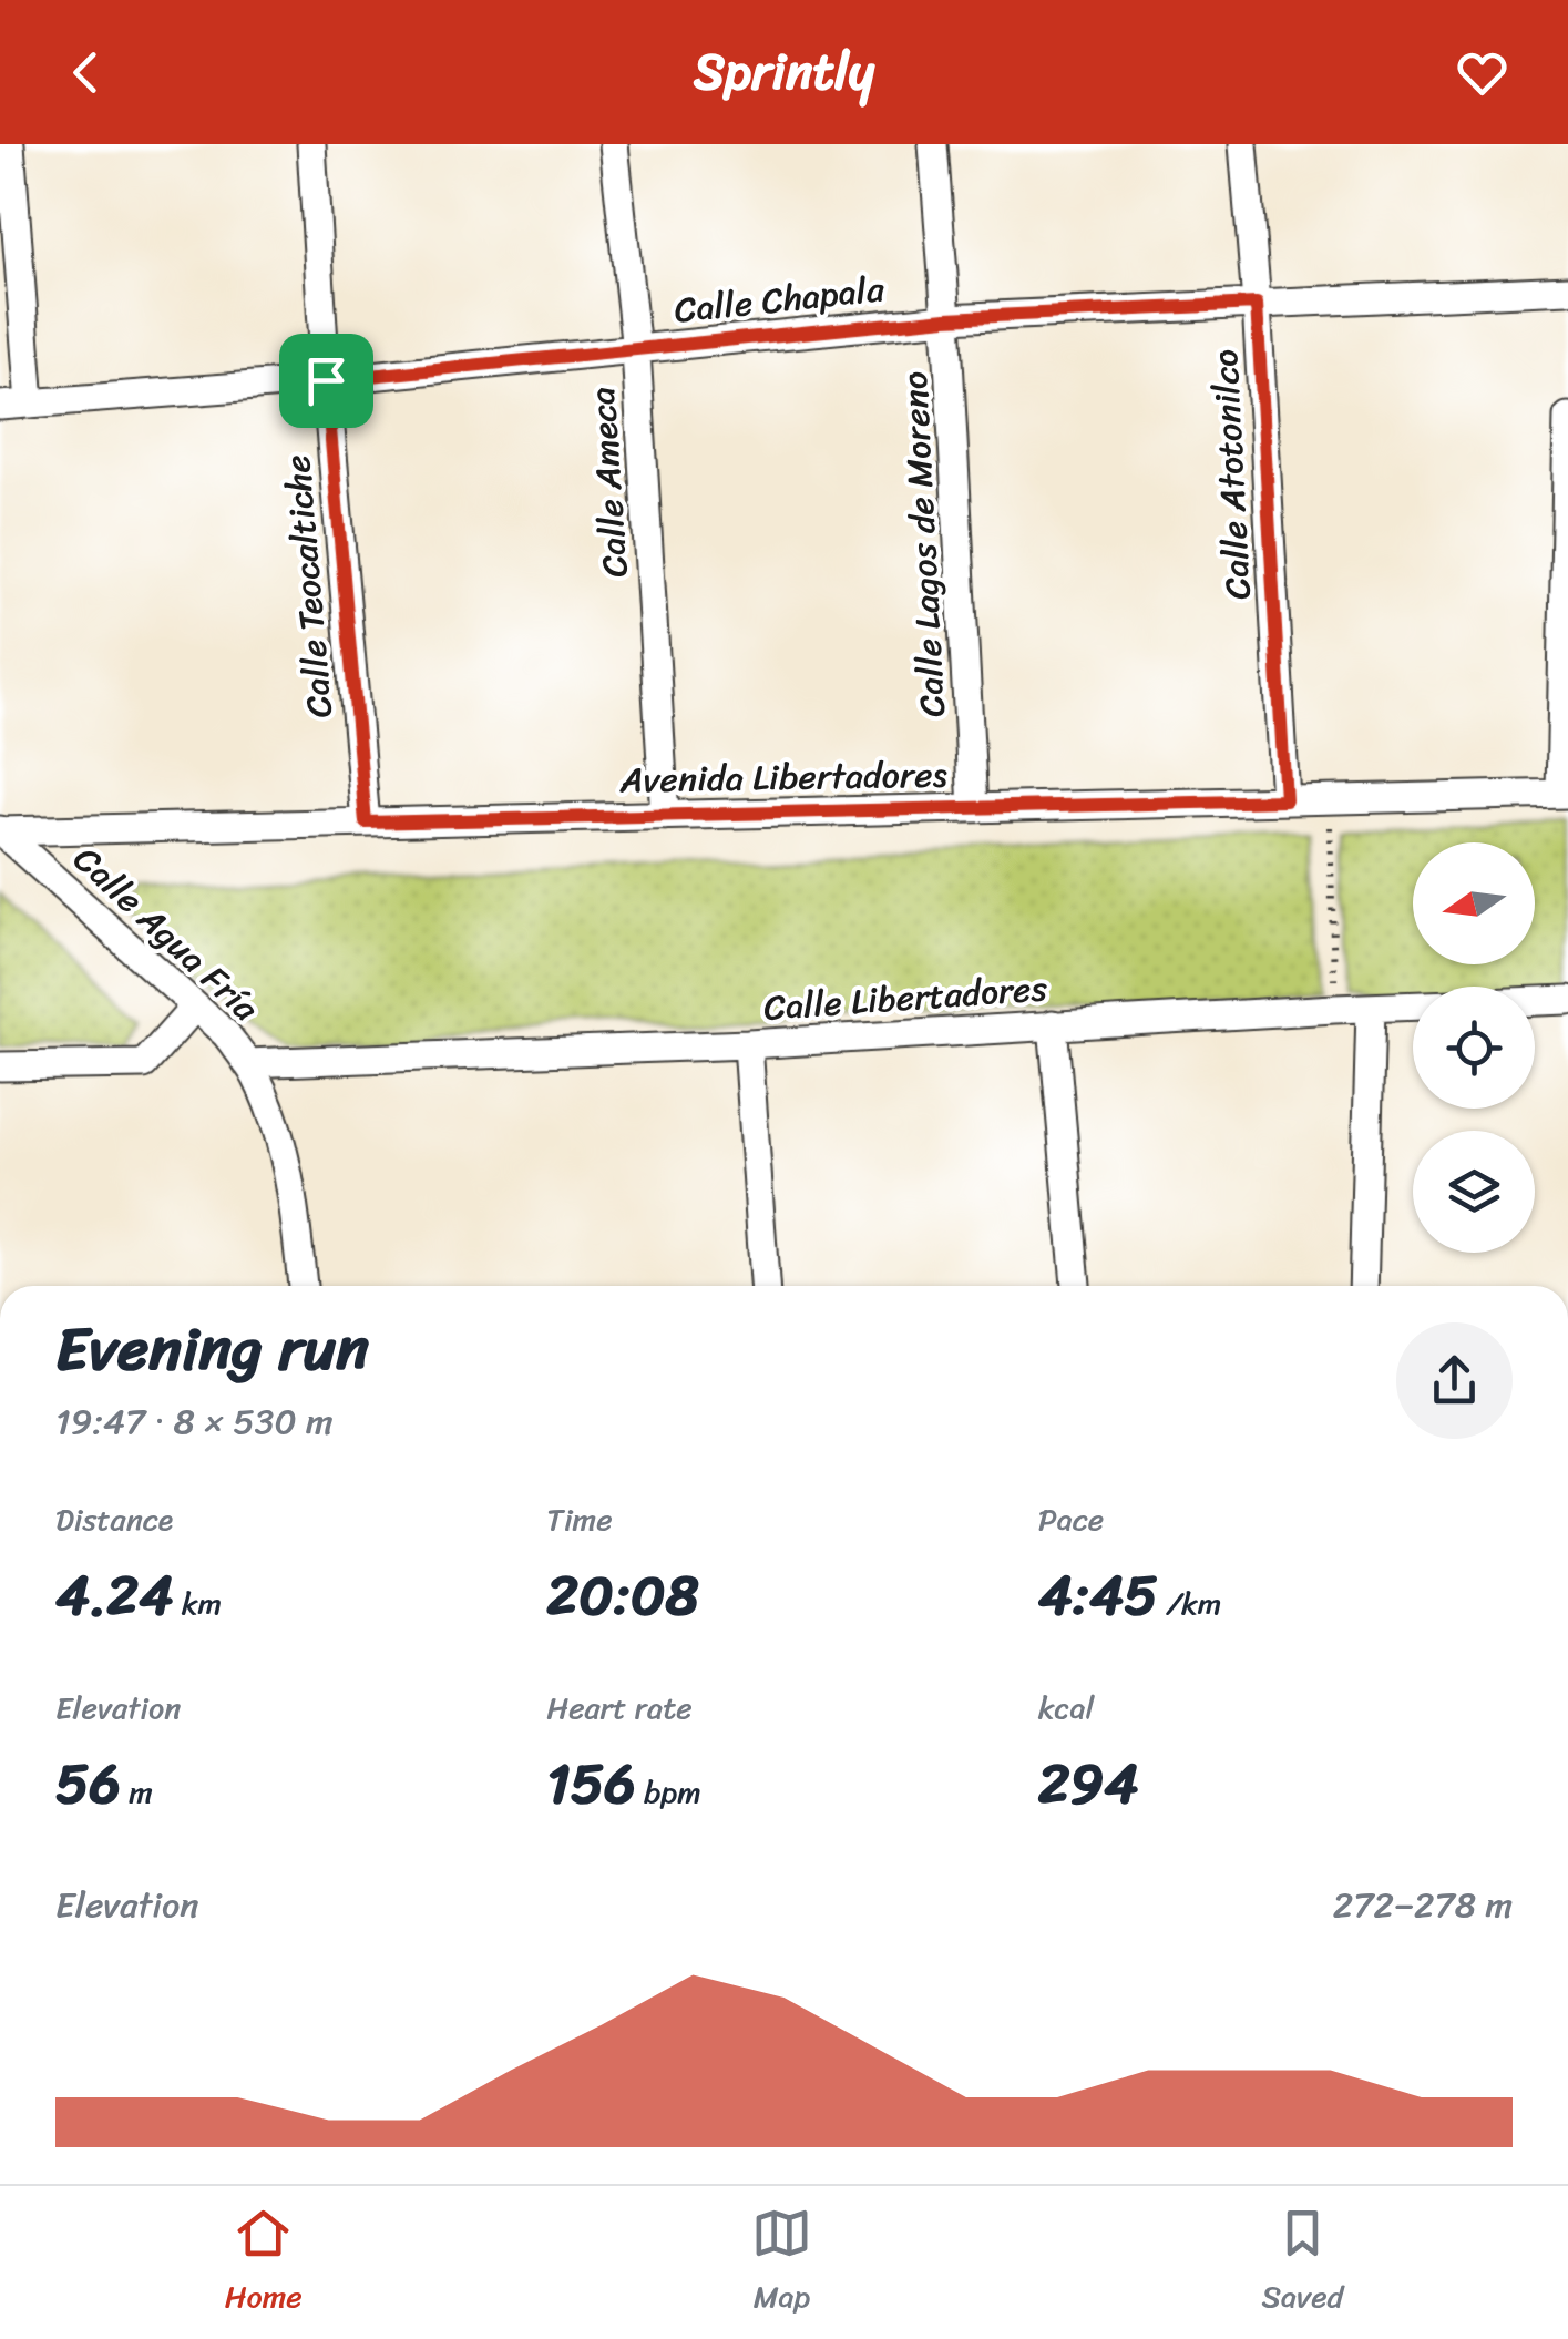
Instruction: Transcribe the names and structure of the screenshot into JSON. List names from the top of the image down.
{
  "streets": {
    "street": [
      "Calle Chapala",
      "Calle Atotonilco",
      "Calle Ameca",
      "Calle Lagos de Moreno",
      "Calle Teocaltiche",
      "Avenida Libertadores",
      "Calle Agua Fría",
      "Calle Libertadores"
    ]
  },
  "crossings": [
    ["Calle Chapala", "Calle Atotonilco"],
    ["Calle Chapala", "Calle Ameca"],
    ["Calle Chapala", "Calle Lagos de Moreno"],
    ["Calle Chapala", "Calle Teocaltiche"],
    ["Calle Atotonilco", "Avenida Libertadores"],
    ["Calle Ameca", "Avenida Libertadores"],
    ["Calle Lagos de Moreno", "Avenida Libertadores"],
    ["Calle Teocaltiche", "Avenida Libertadores"],
    ["Avenida Libertadores", "Calle Agua Fría"],
    ["Calle Agua Fría", "Calle Libertadores"]
  ],
  "north": "left",
  "page": {
    "header": "Sprintly",
    "heading": ["Evening run", "19:47 · 8 × 530 m"],
    "stats": [
      ["Distance", "4.24 km"],
      ["Time", "20:08"],
      ["Pace", "4:45 /km"],
      ["Elevation", "56 m"],
      ["Heart rate", "156 bpm"],
      ["kcal", "294"]
    ],
    "chart": ["Elevation", "272–278 m"],
    "tabs": ["Home", "Map", "Saved"]
  }
}
